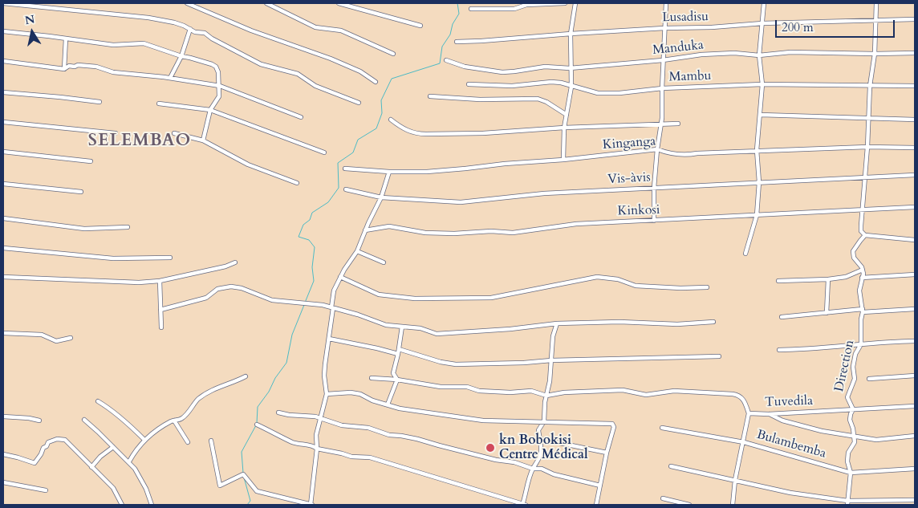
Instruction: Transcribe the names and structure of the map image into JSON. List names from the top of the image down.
{
  "streets": {
    "street": [
      "Lusadisu",
      "Manduka",
      "Mambu",
      "Kinganga",
      "Vis-àvis",
      "Kinkosi",
      "Direction",
      "Tuvedila",
      "Bulambemba"
    ]
  },
  "crossings": [
    ["Direction", "Tuvedila"],
    ["Direction", "Bulambemba"]
  ],
  "districts": ["SELEMBAO"],
  "places": ["kn Bobokisi Centre Médical"],
  "scale_bar": "200 m",
  "north": "top"
}
